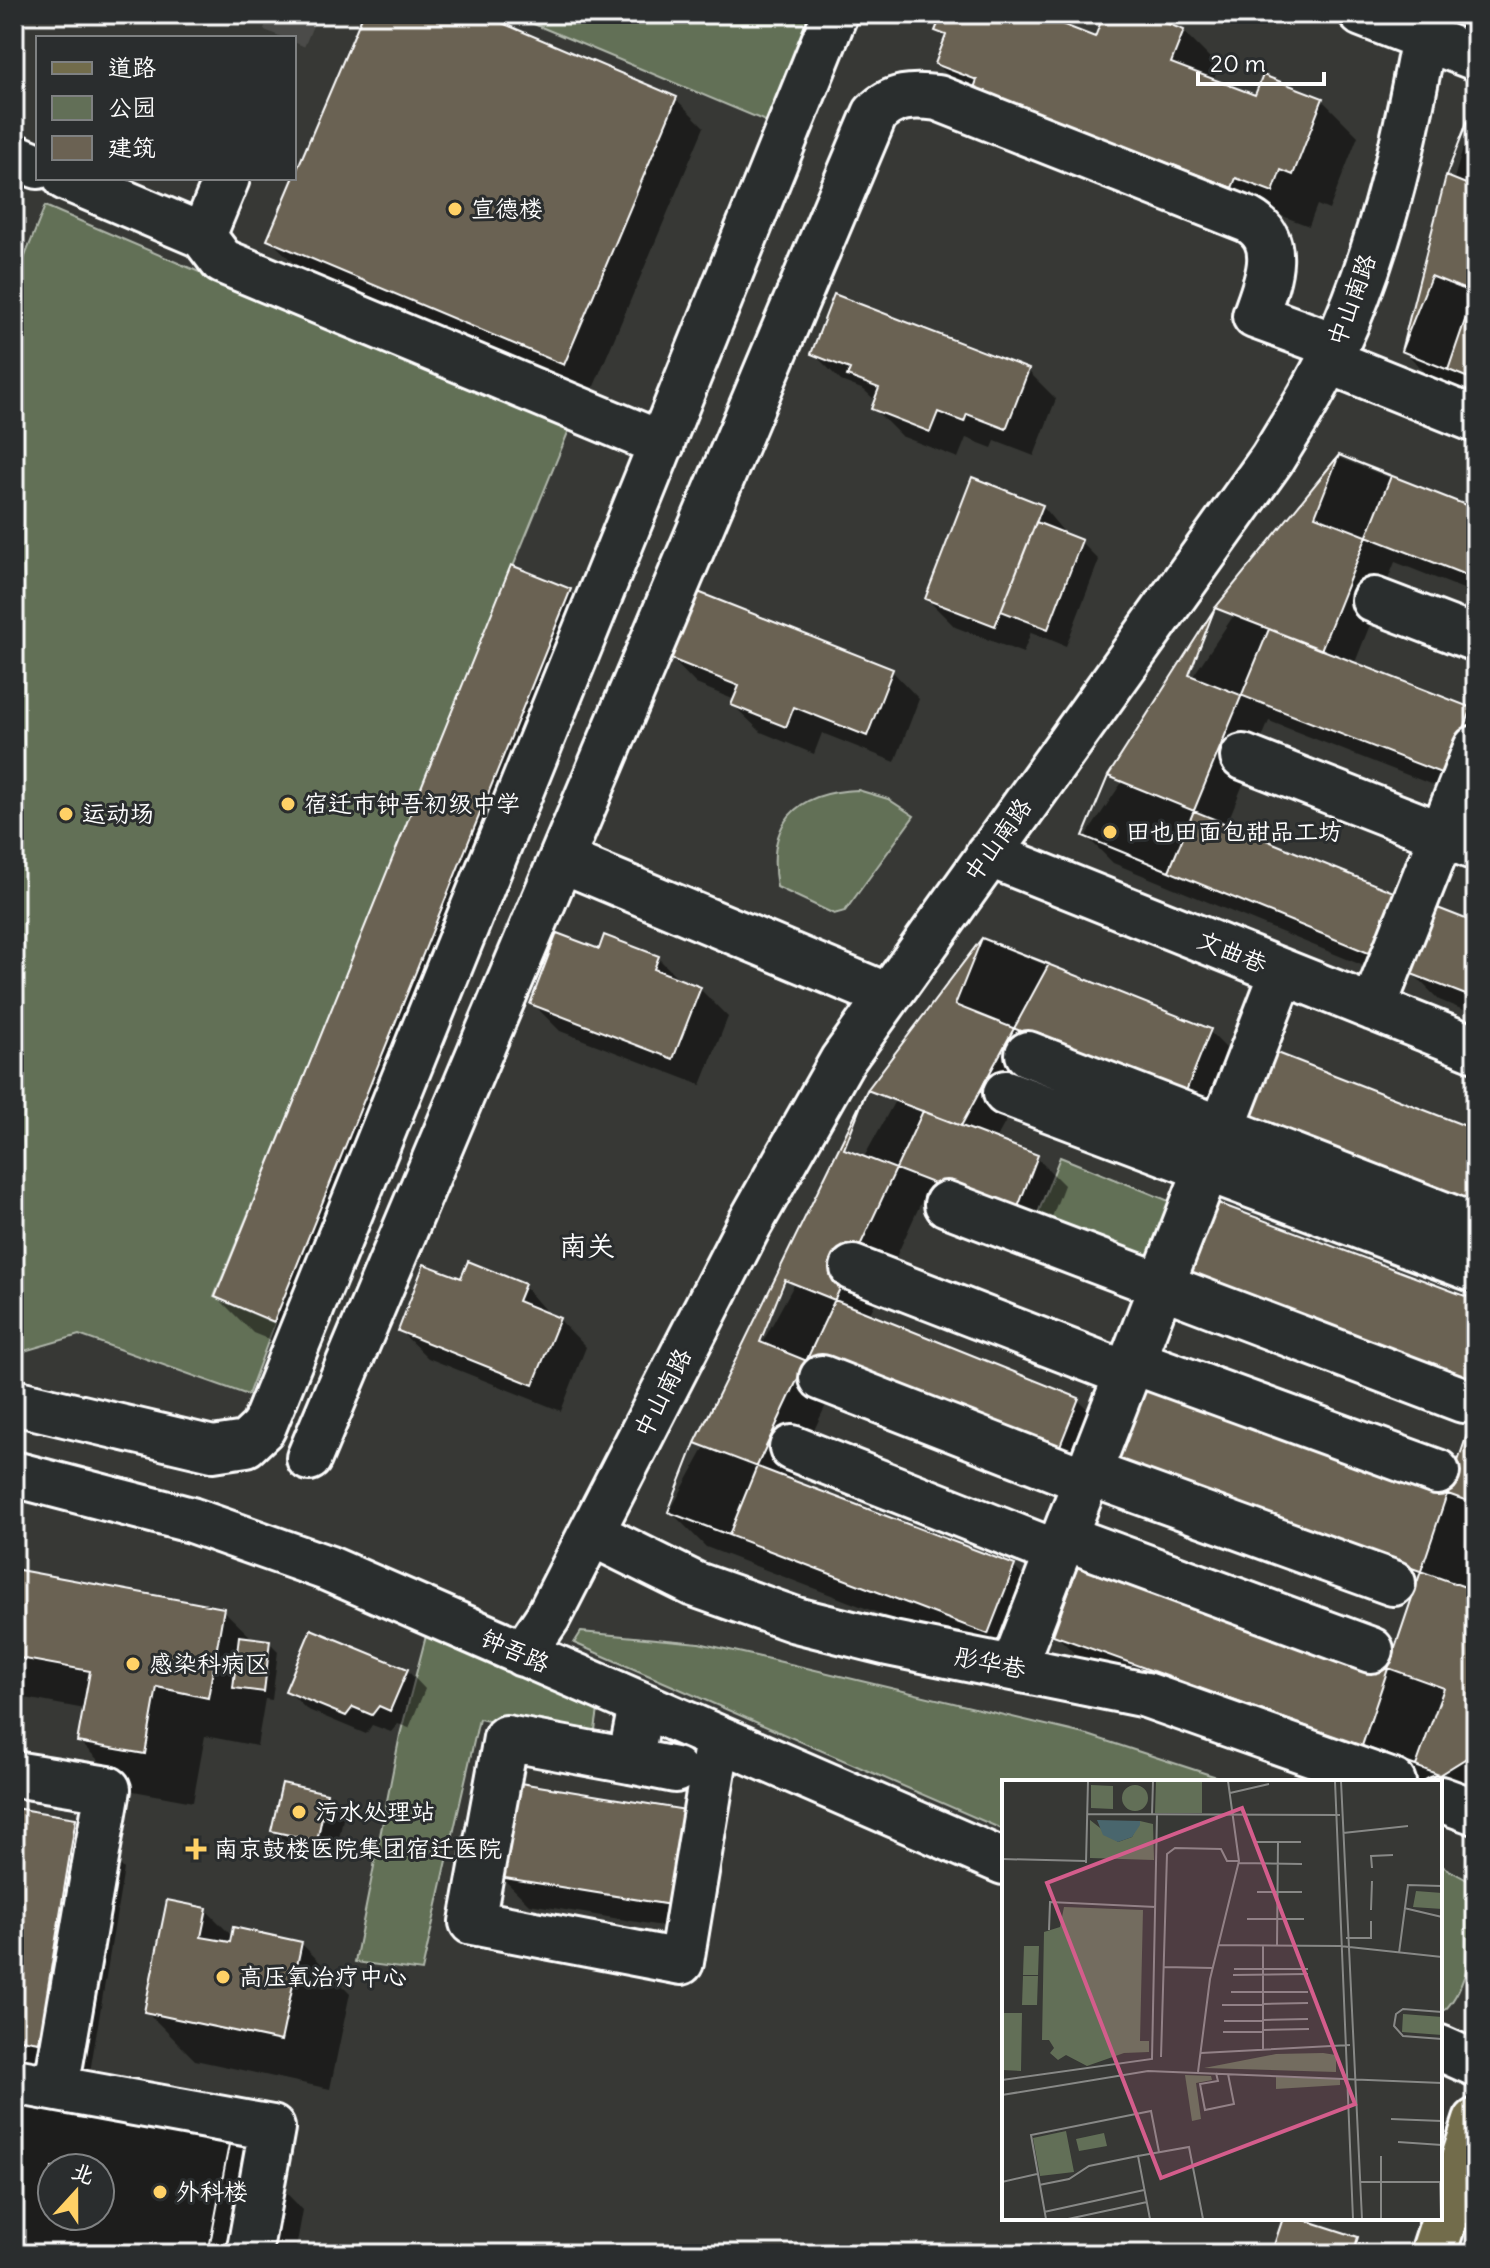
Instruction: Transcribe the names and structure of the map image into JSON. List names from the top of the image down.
{
  "streets": {
    "street": [
      "中山南路",
      "文曲巷",
      "钟吾路",
      "彤华巷"
    ]
  },
  "crossings": [
    ["中山南路", "文曲巷"],
    ["中山南路", "钟吾路"],
    ["中山南路", "彤华巷"]
  ],
  "districts": ["南关"],
  "places": {
    "other": [
      "宣德楼",
      "宿迁市钟吾初级中学",
      "运动场",
      "田也田面包甜品工坊",
      "感染科病区",
      "污水处理站",
      "高压氧治疗中心",
      "外科楼"
    ],
    "health": ["南京鼓楼医院集团宿迁医院"]
  },
  "legend": ["道路", "公园", "建筑"],
  "scale_bar": "20 m",
  "north": "top"
}
